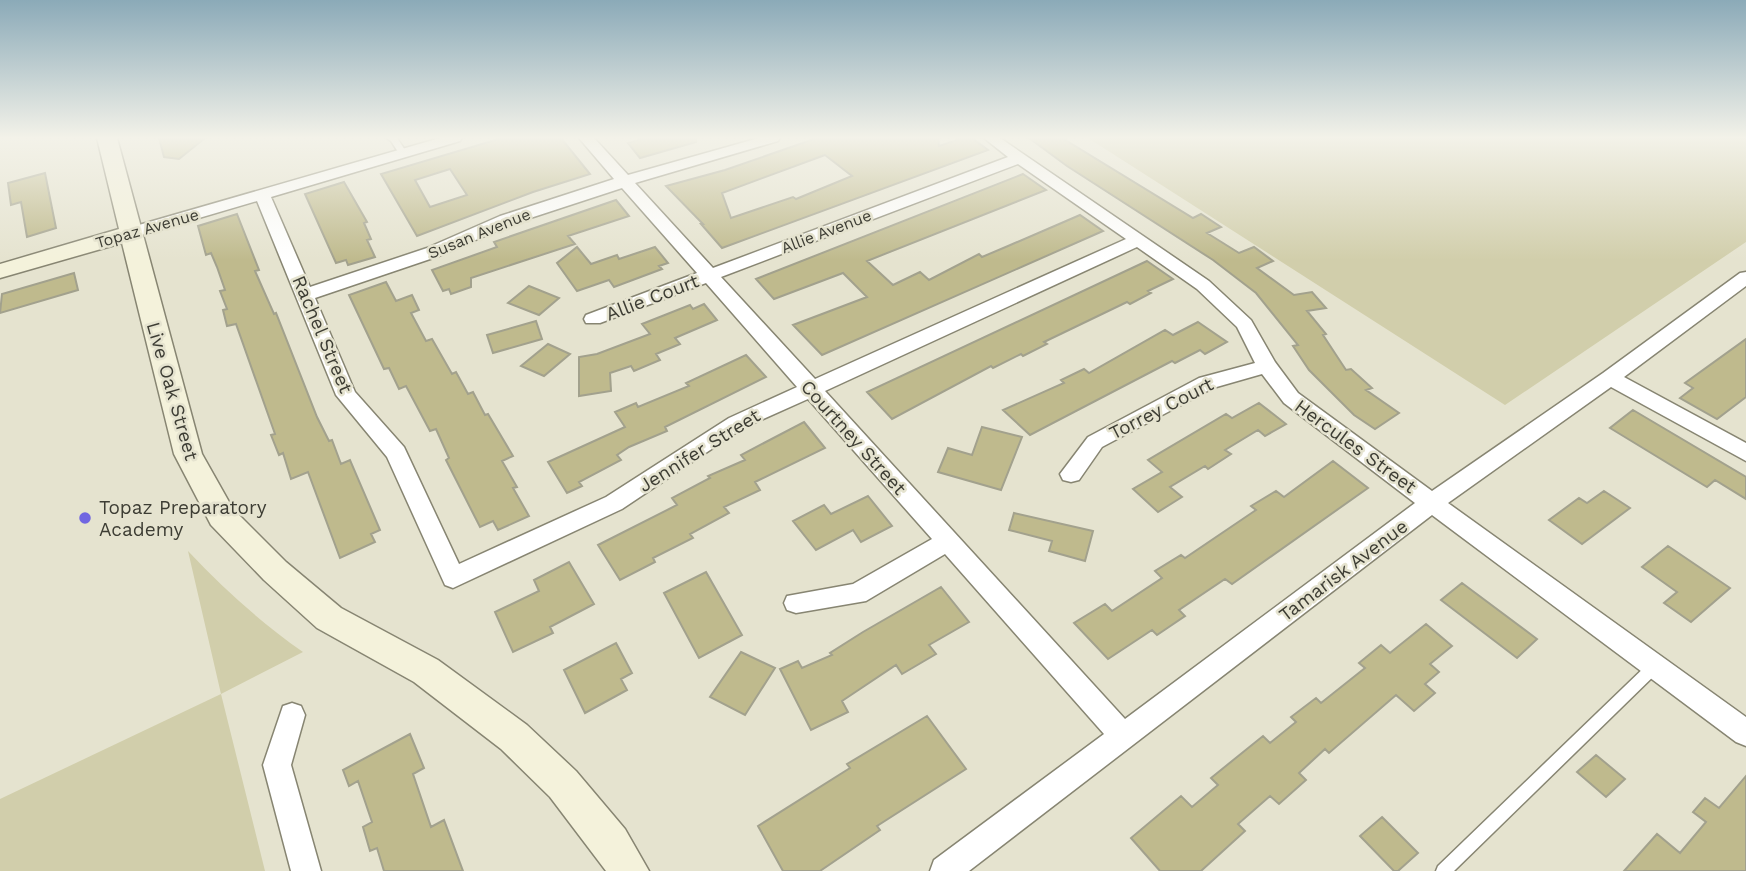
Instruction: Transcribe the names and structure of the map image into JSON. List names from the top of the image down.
{
  "streets": {
    "street": [
      "Topaz Avenue",
      "Allie Avenue",
      "Susan Avenue",
      "Allie Court",
      "Rachel Street",
      "Live Oak Street",
      "Torrey Court",
      "Courtney Street",
      "Hercules Street",
      "Jennifer Street",
      "Tamarisk Avenue"
    ]
  },
  "crossings": [
    ["Topaz Avenue", "Rachel Street"],
    ["Topaz Avenue", "Live Oak Street"],
    ["Allie Avenue", "Allie Court"],
    ["Allie Avenue", "Courtney Street"],
    ["Susan Avenue", "Rachel Street"],
    ["Susan Avenue", "Courtney Street"],
    ["Allie Court", "Courtney Street"],
    ["Rachel Street", "Jennifer Street"],
    ["Torrey Court", "Hercules Street"],
    ["Courtney Street", "Jennifer Street"],
    ["Courtney Street", "Tamarisk Avenue"],
    ["Hercules Street", "Jennifer Street"],
    ["Hercules Street", "Tamarisk Avenue"]
  ],
  "places": ["Topaz Preparatory Academy"]
}
